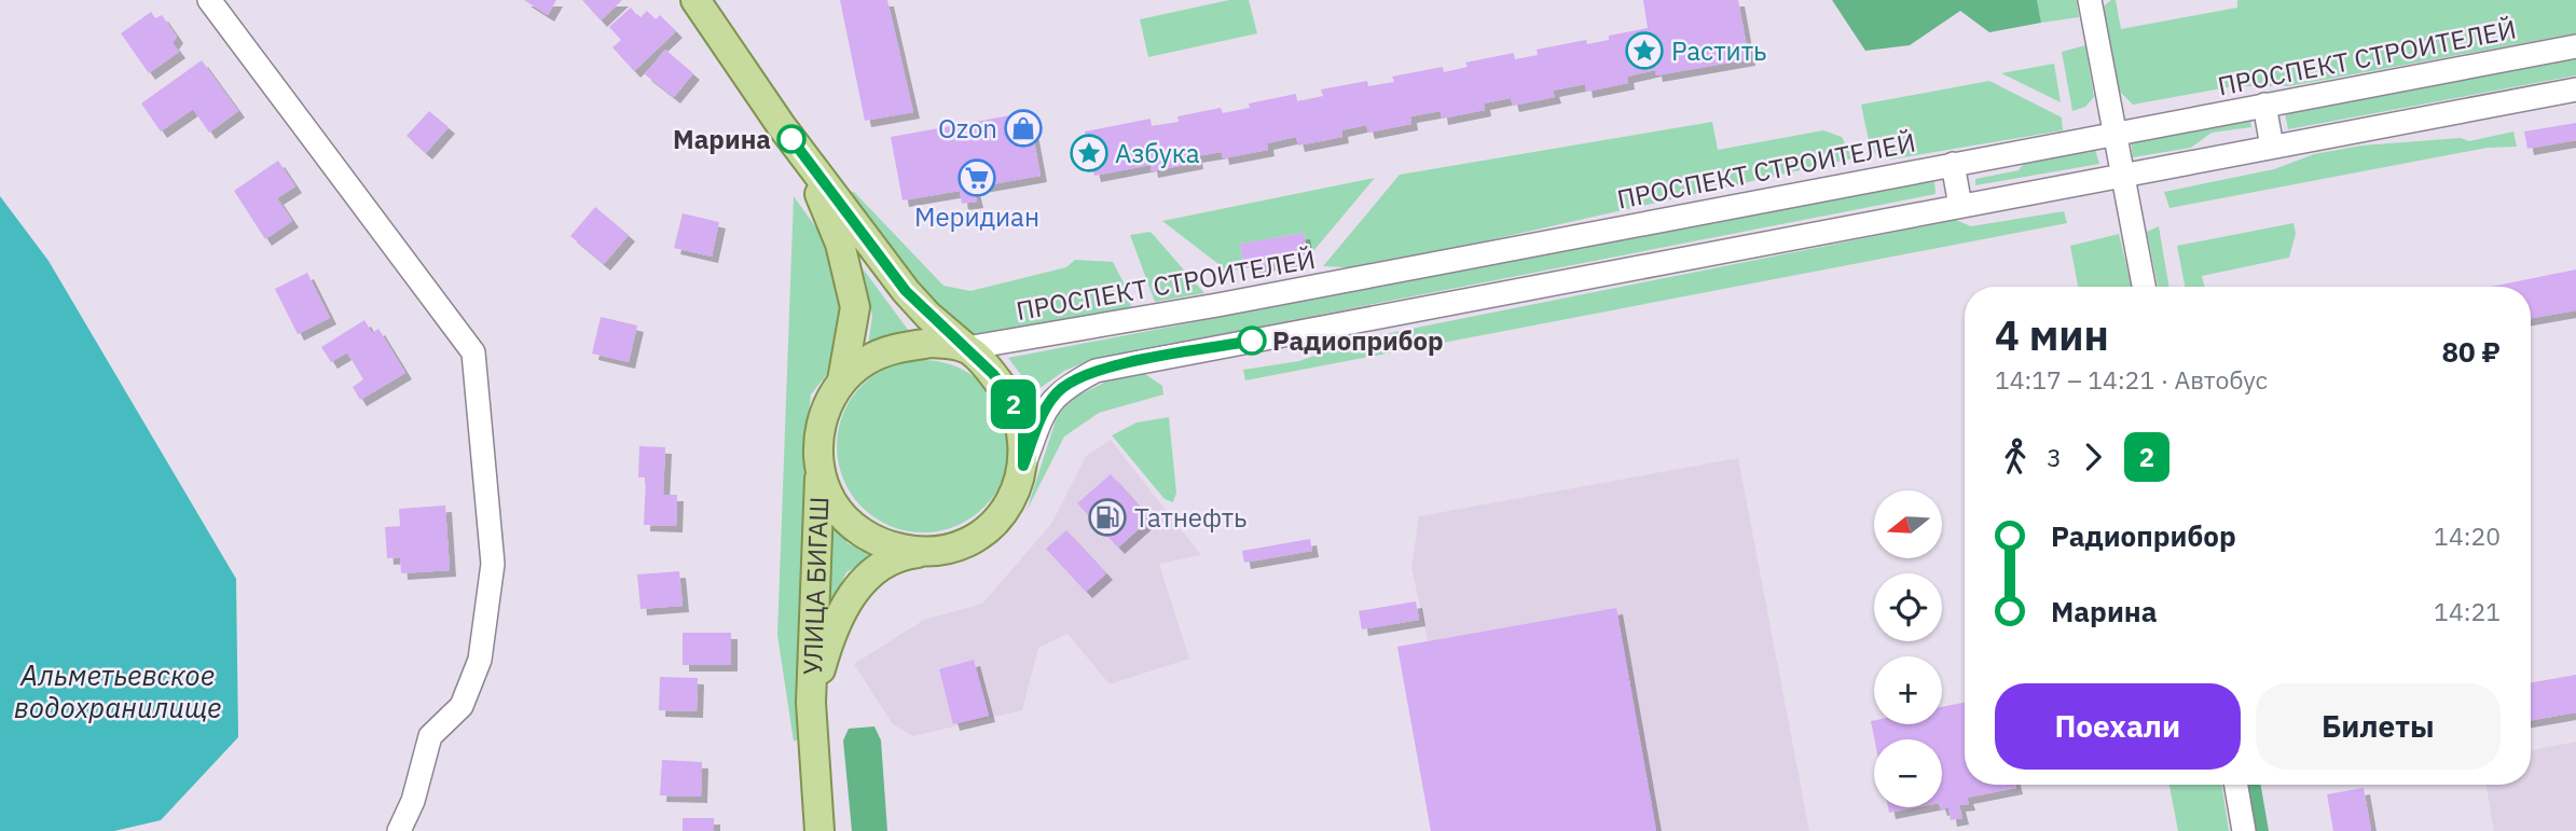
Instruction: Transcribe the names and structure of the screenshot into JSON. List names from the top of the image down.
{
  "streets": {
    "main road": ["УЛИЦА БИГАШ"],
    "street": ["ПРОСПЕКТ СТРОИТЕЛЕЙ"]
  },
  "crossings": [
    ["ПРОСПЕКТ СТРОИТЕЛЕЙ", "УЛИЦА БИГАШ"]
  ],
  "water": ["Альметьевское водохранилище"],
  "places": {
    "place": ["Растить", "Азбука"],
    "shop": ["Ozon"],
    "other": ["Марина", "Радиоприбор"],
    "supermarket": ["Меридиан"],
    "fuel station": ["Татнефть"]
  },
  "lines": ["bus line 2"],
  "north": "left",
  "page": {
    "on_map": "2",
    "heading": ["4 мин", "14:17 – 14:21 · Автобус", "80 ₽"],
    "legs": ["3", "2"],
    "map_buttons": ["+", "−"],
    "list": [
      {
        "name": "Радиоприбор",
        "value": "14:20"
      },
      {
        "name": "Марина",
        "value": "14:21"
      }
    ],
    "buttons": ["Поехали", "Билеты"]
  }
}
